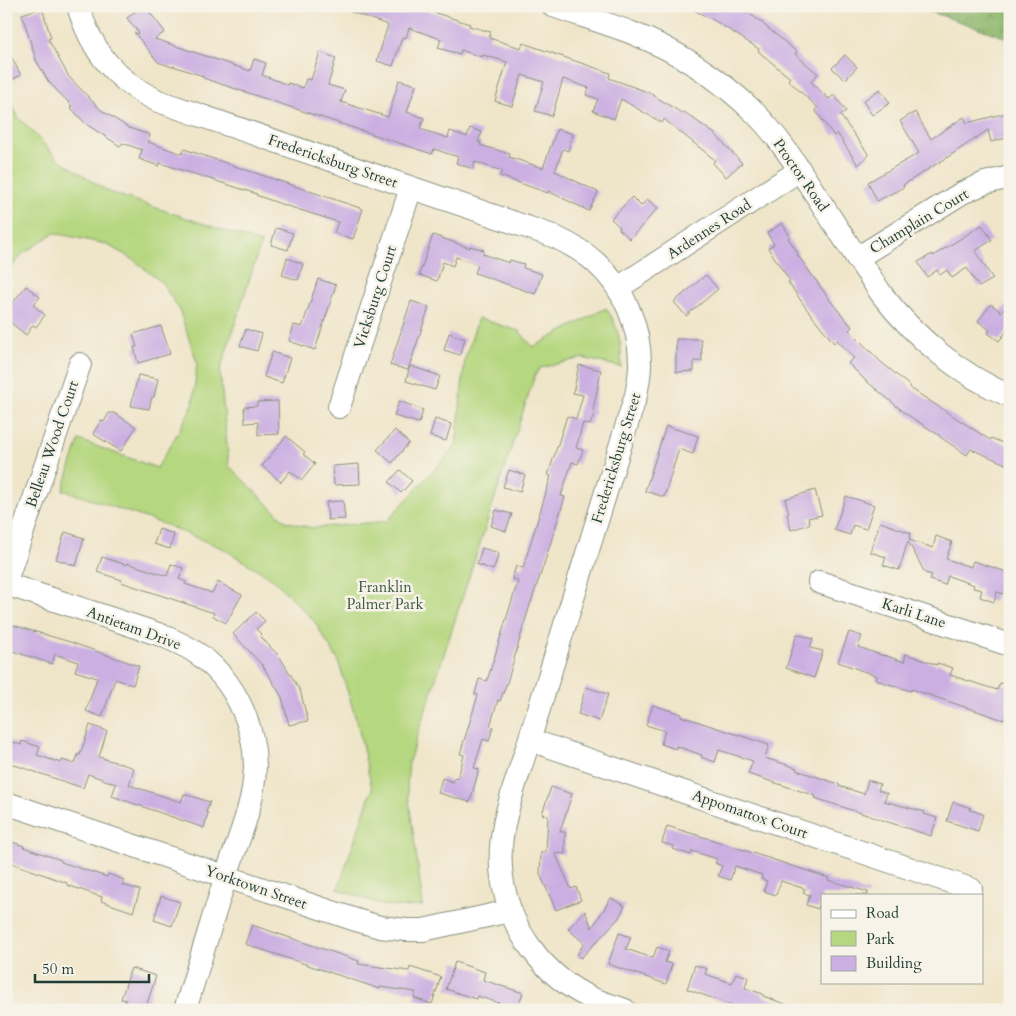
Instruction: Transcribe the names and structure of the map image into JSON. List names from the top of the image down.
{
  "streets": {
    "street": [
      "Fredericksburg Street",
      "Proctor Road",
      "Champlain Court",
      "Ardennes Road",
      "Vicksburg Court",
      "Belleau Wood Court",
      "Karli Lane",
      "Antietam Drive",
      "Appomattox Court",
      "Yorktown Street"
    ]
  },
  "crossings": [
    ["Fredericksburg Street", "Ardennes Road"],
    ["Fredericksburg Street", "Vicksburg Court"],
    ["Fredericksburg Street", "Appomattox Court"],
    ["Fredericksburg Street", "Yorktown Street"],
    ["Proctor Road", "Champlain Court"],
    ["Proctor Road", "Ardennes Road"],
    ["Belleau Wood Court", "Antietam Drive"],
    ["Antietam Drive", "Yorktown Street"]
  ],
  "parks": ["Franklin Palmer Park"],
  "legend": ["Road", "Park", "Building"],
  "scale_bar": "50 m"
}
